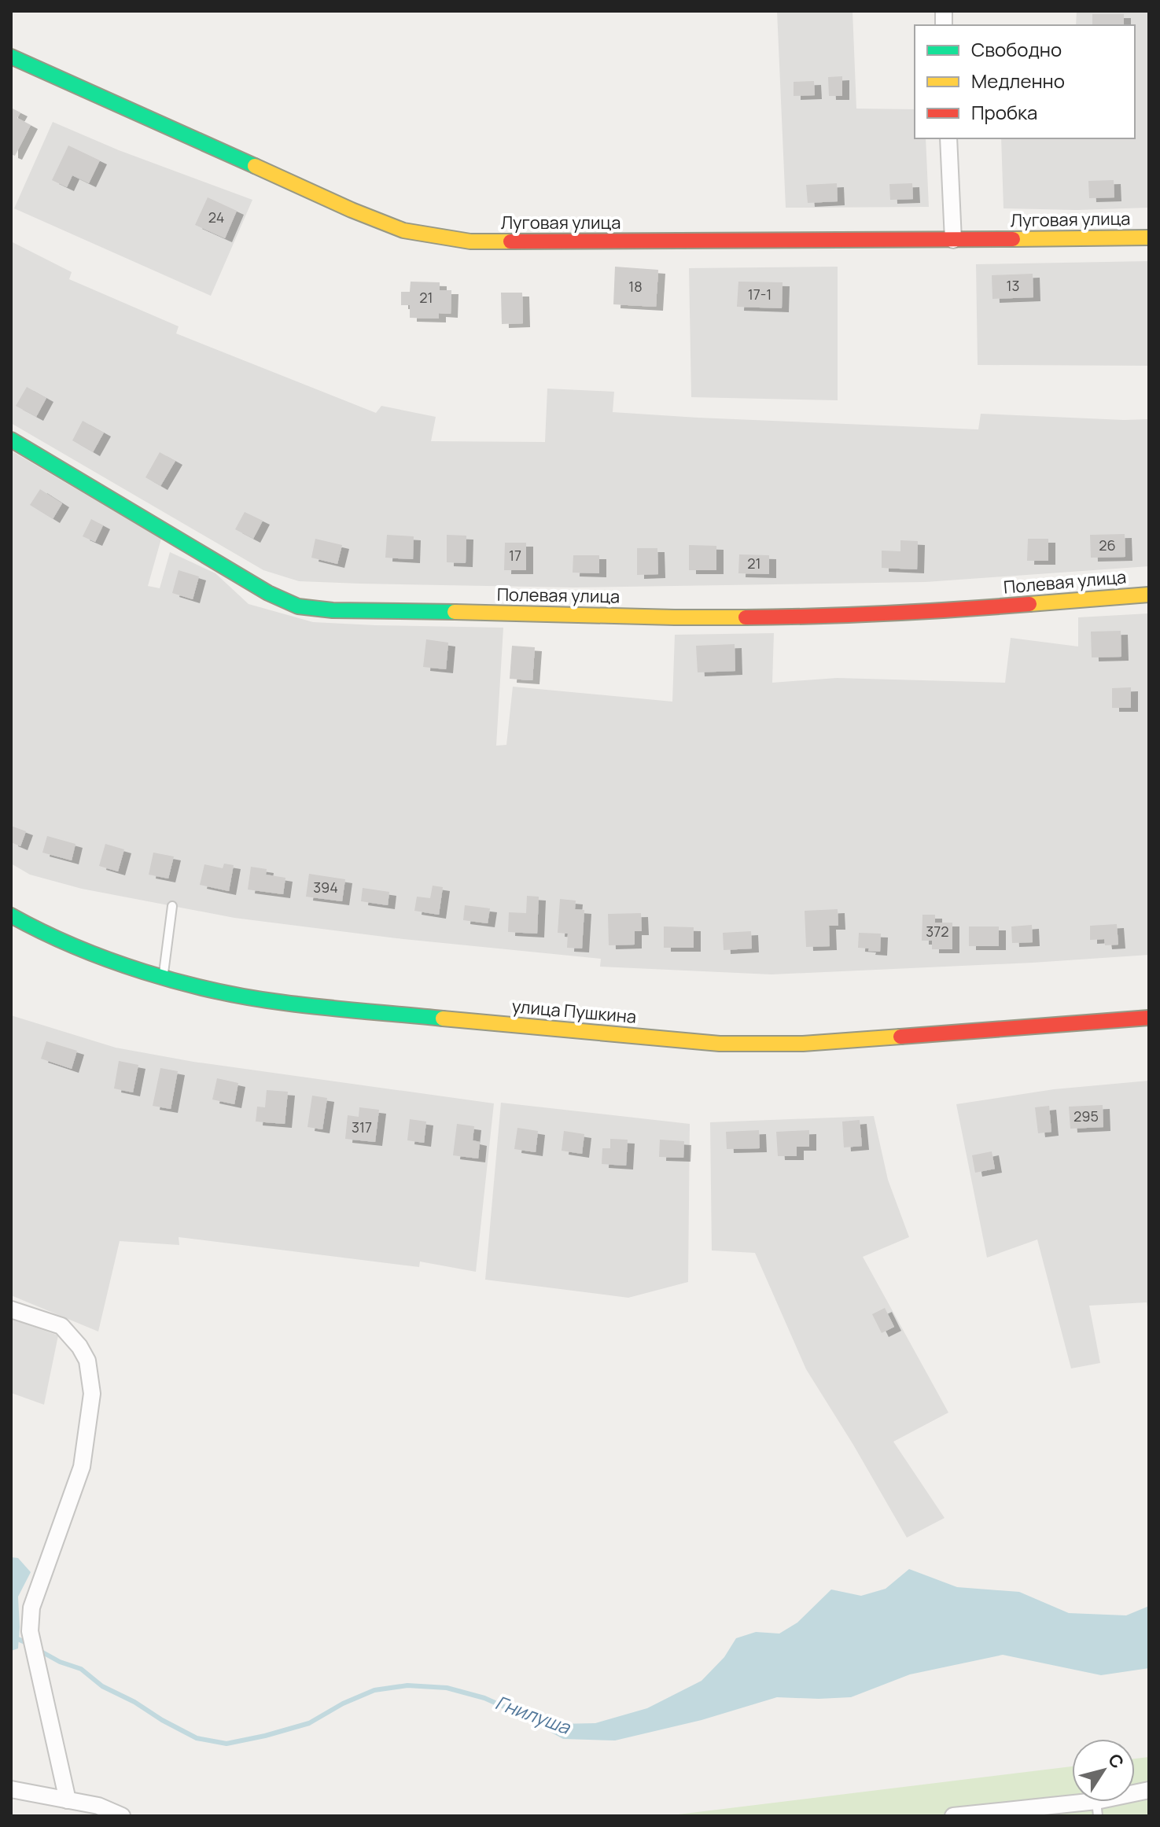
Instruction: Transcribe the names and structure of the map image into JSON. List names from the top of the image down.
{
  "streets": {
    "street": ["Луговая улица", "Полевая улица", "улица Пушкина"]
  },
  "water": ["Гнилуша"],
  "house_numbers": [
    "24",
    "13",
    "18",
    "17-1",
    "21",
    "26",
    "17",
    "21",
    "394",
    "372",
    "295",
    "317"
  ],
  "legend": ["Свободно", "Медленно", "Пробка"],
  "north": "top right"
}
